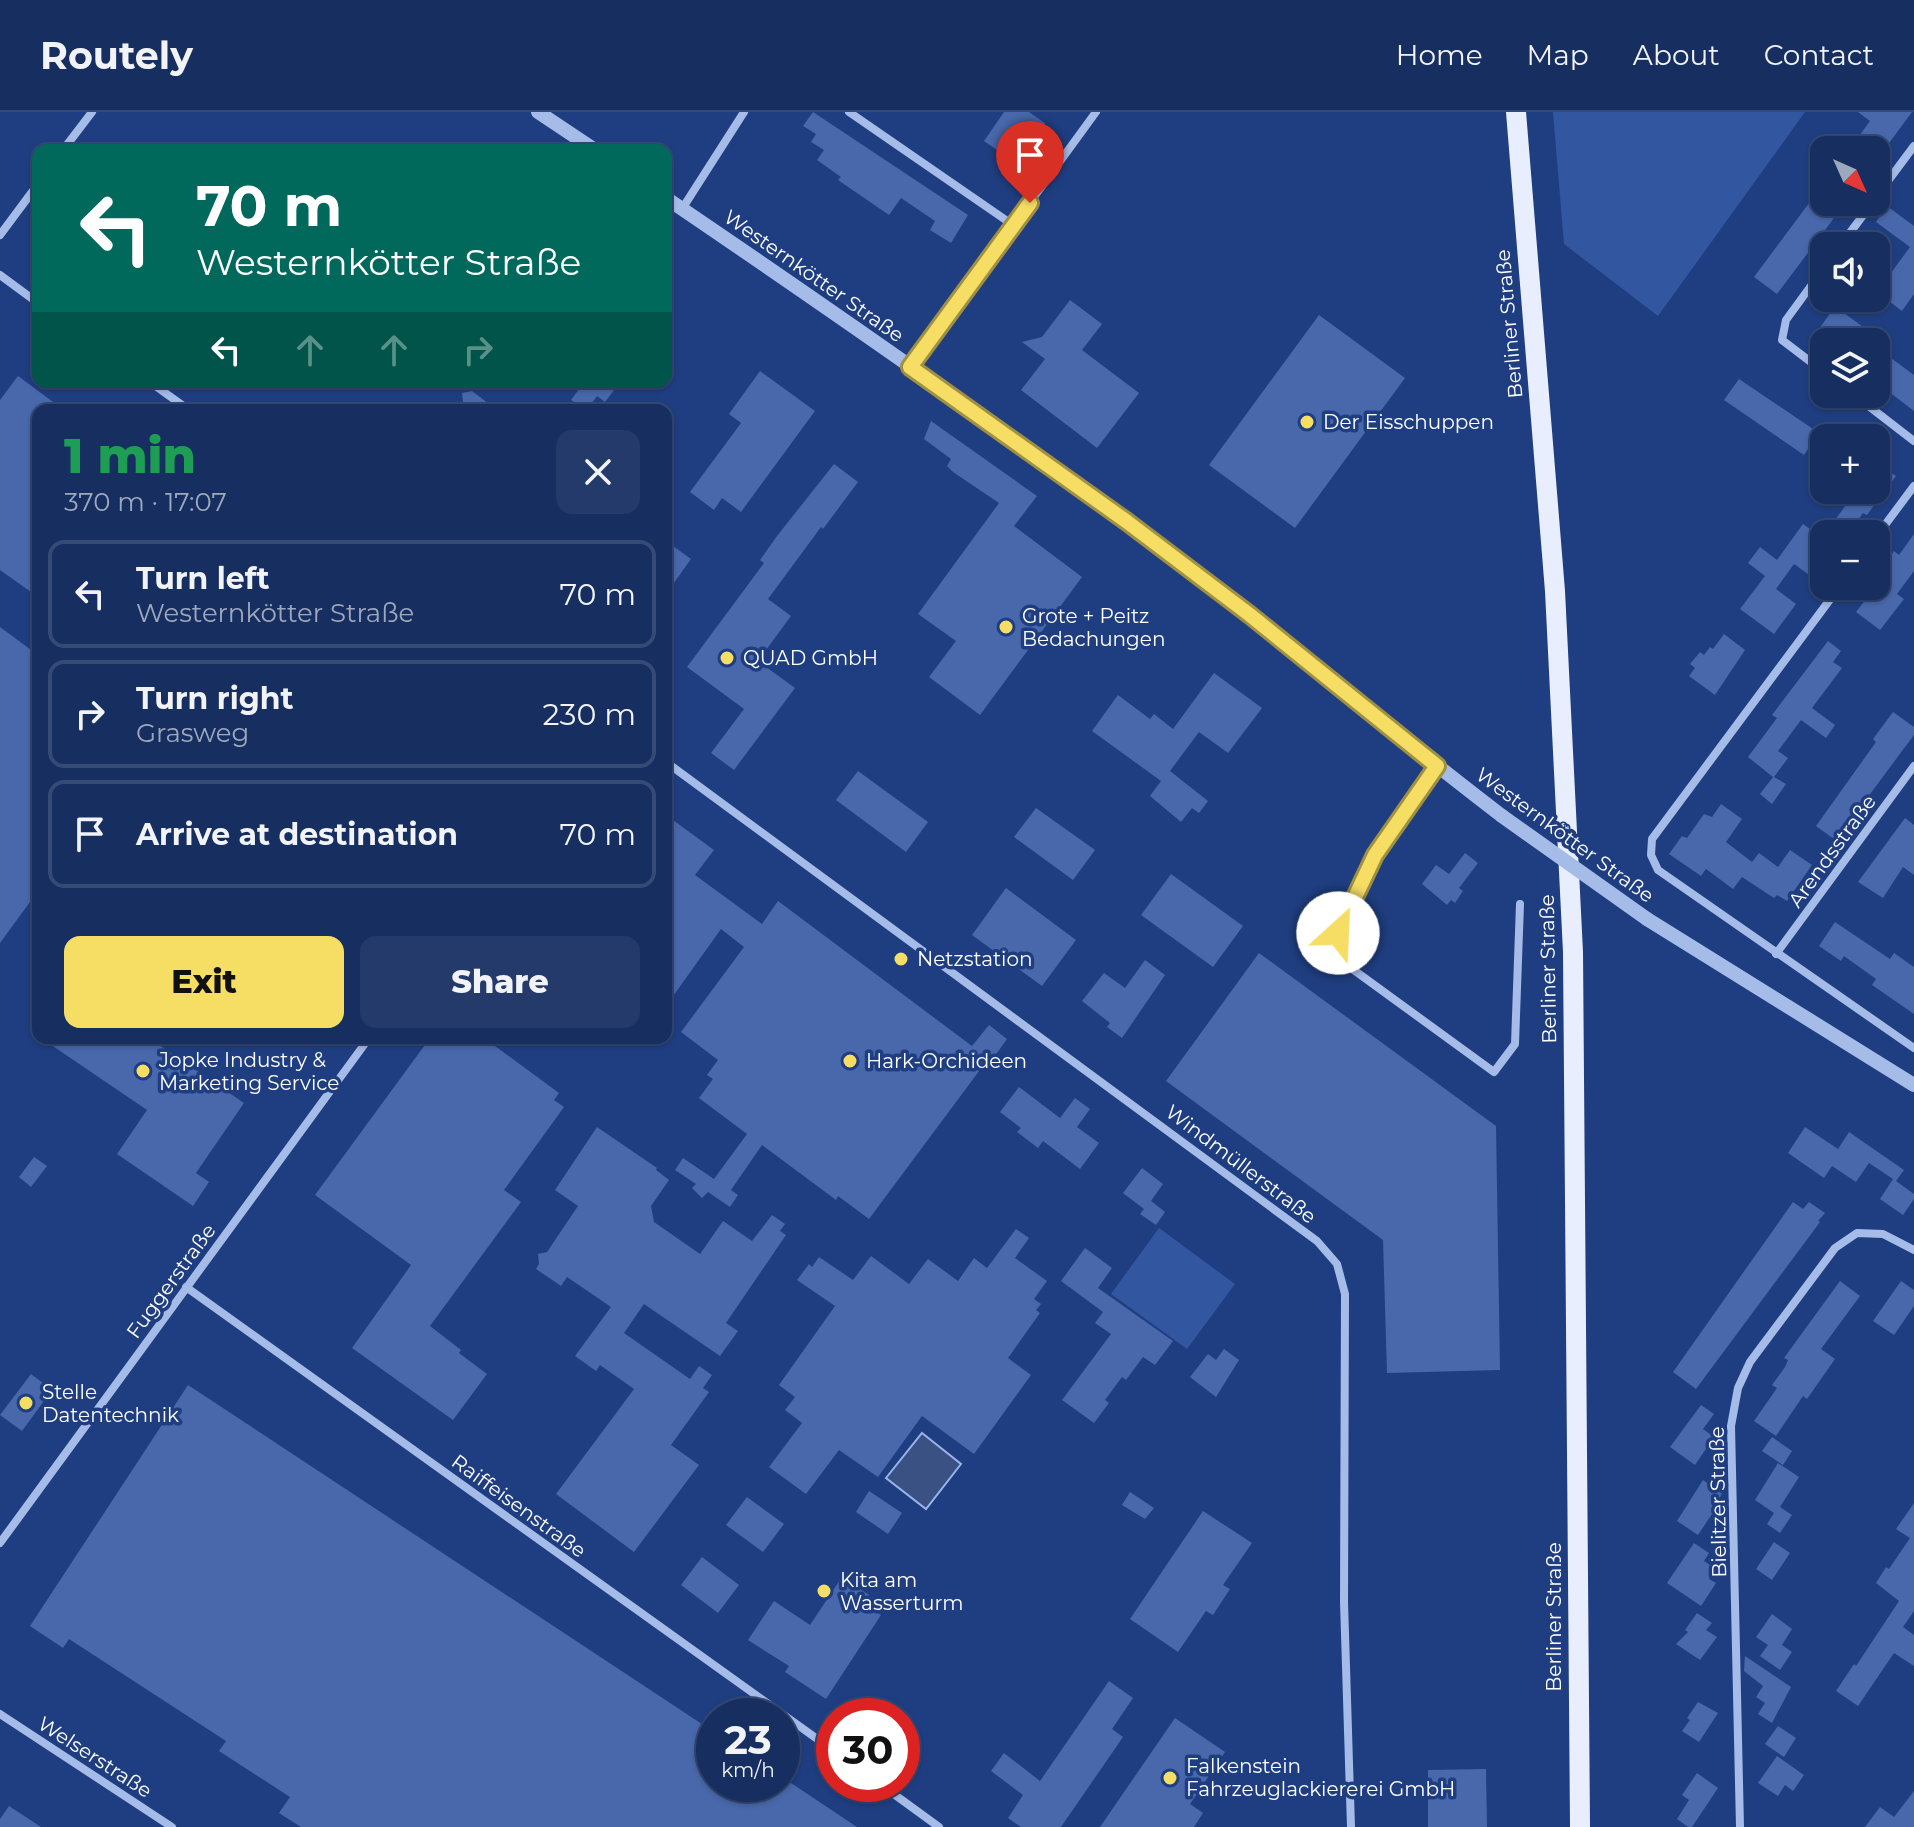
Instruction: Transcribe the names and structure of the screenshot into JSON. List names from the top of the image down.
{
  "streets": {
    "main road": ["Berliner Straße"],
    "street": [
      "Westernkötter Straße",
      "Arendsstraße",
      "Windmüllerstraße",
      "Fuggerstraße",
      "Bielitzer Straße",
      "Raiffeisenstraße",
      "Welserstraße"
    ]
  },
  "crossings": [
    ["Westernkötter Straße", "Arendsstraße"],
    ["Fuggerstraße", "Raiffeisenstraße"]
  ],
  "places": [
    "Der Eisschuppen",
    "Grote + Peitz Bedachungen",
    "QUAD GmbH",
    "Netzstation",
    "Hark-Orchideen",
    "Jopke Industry & Marketing Service",
    "Stelle Datentechnik",
    "Kita am Wasserturm",
    "Falkenstein Fahrzeuglackiererei GmbH"
  ],
  "north": "bottom right",
  "page": {
    "header": "Routely",
    "nav": [
      "Home",
      "Map",
      "About",
      "Contact"
    ],
    "map_buttons": ["+", "−"],
    "turn": ["70 m", "Westernkötter Straße"],
    "heading": ["1 min", "370 m · 17:07"],
    "list": [
      {
        "name": "Turn left",
        "note": "Westernkötter Straße",
        "value": "70 m"
      },
      {
        "name": "Turn right",
        "note": "Grasweg",
        "value": "230 m"
      },
      {
        "name": "Arrive at destination",
        "value": "70 m"
      }
    ],
    "buttons": ["Exit", "Share"],
    "speed": "23 km/h",
    "limit": "30"
  }
}
